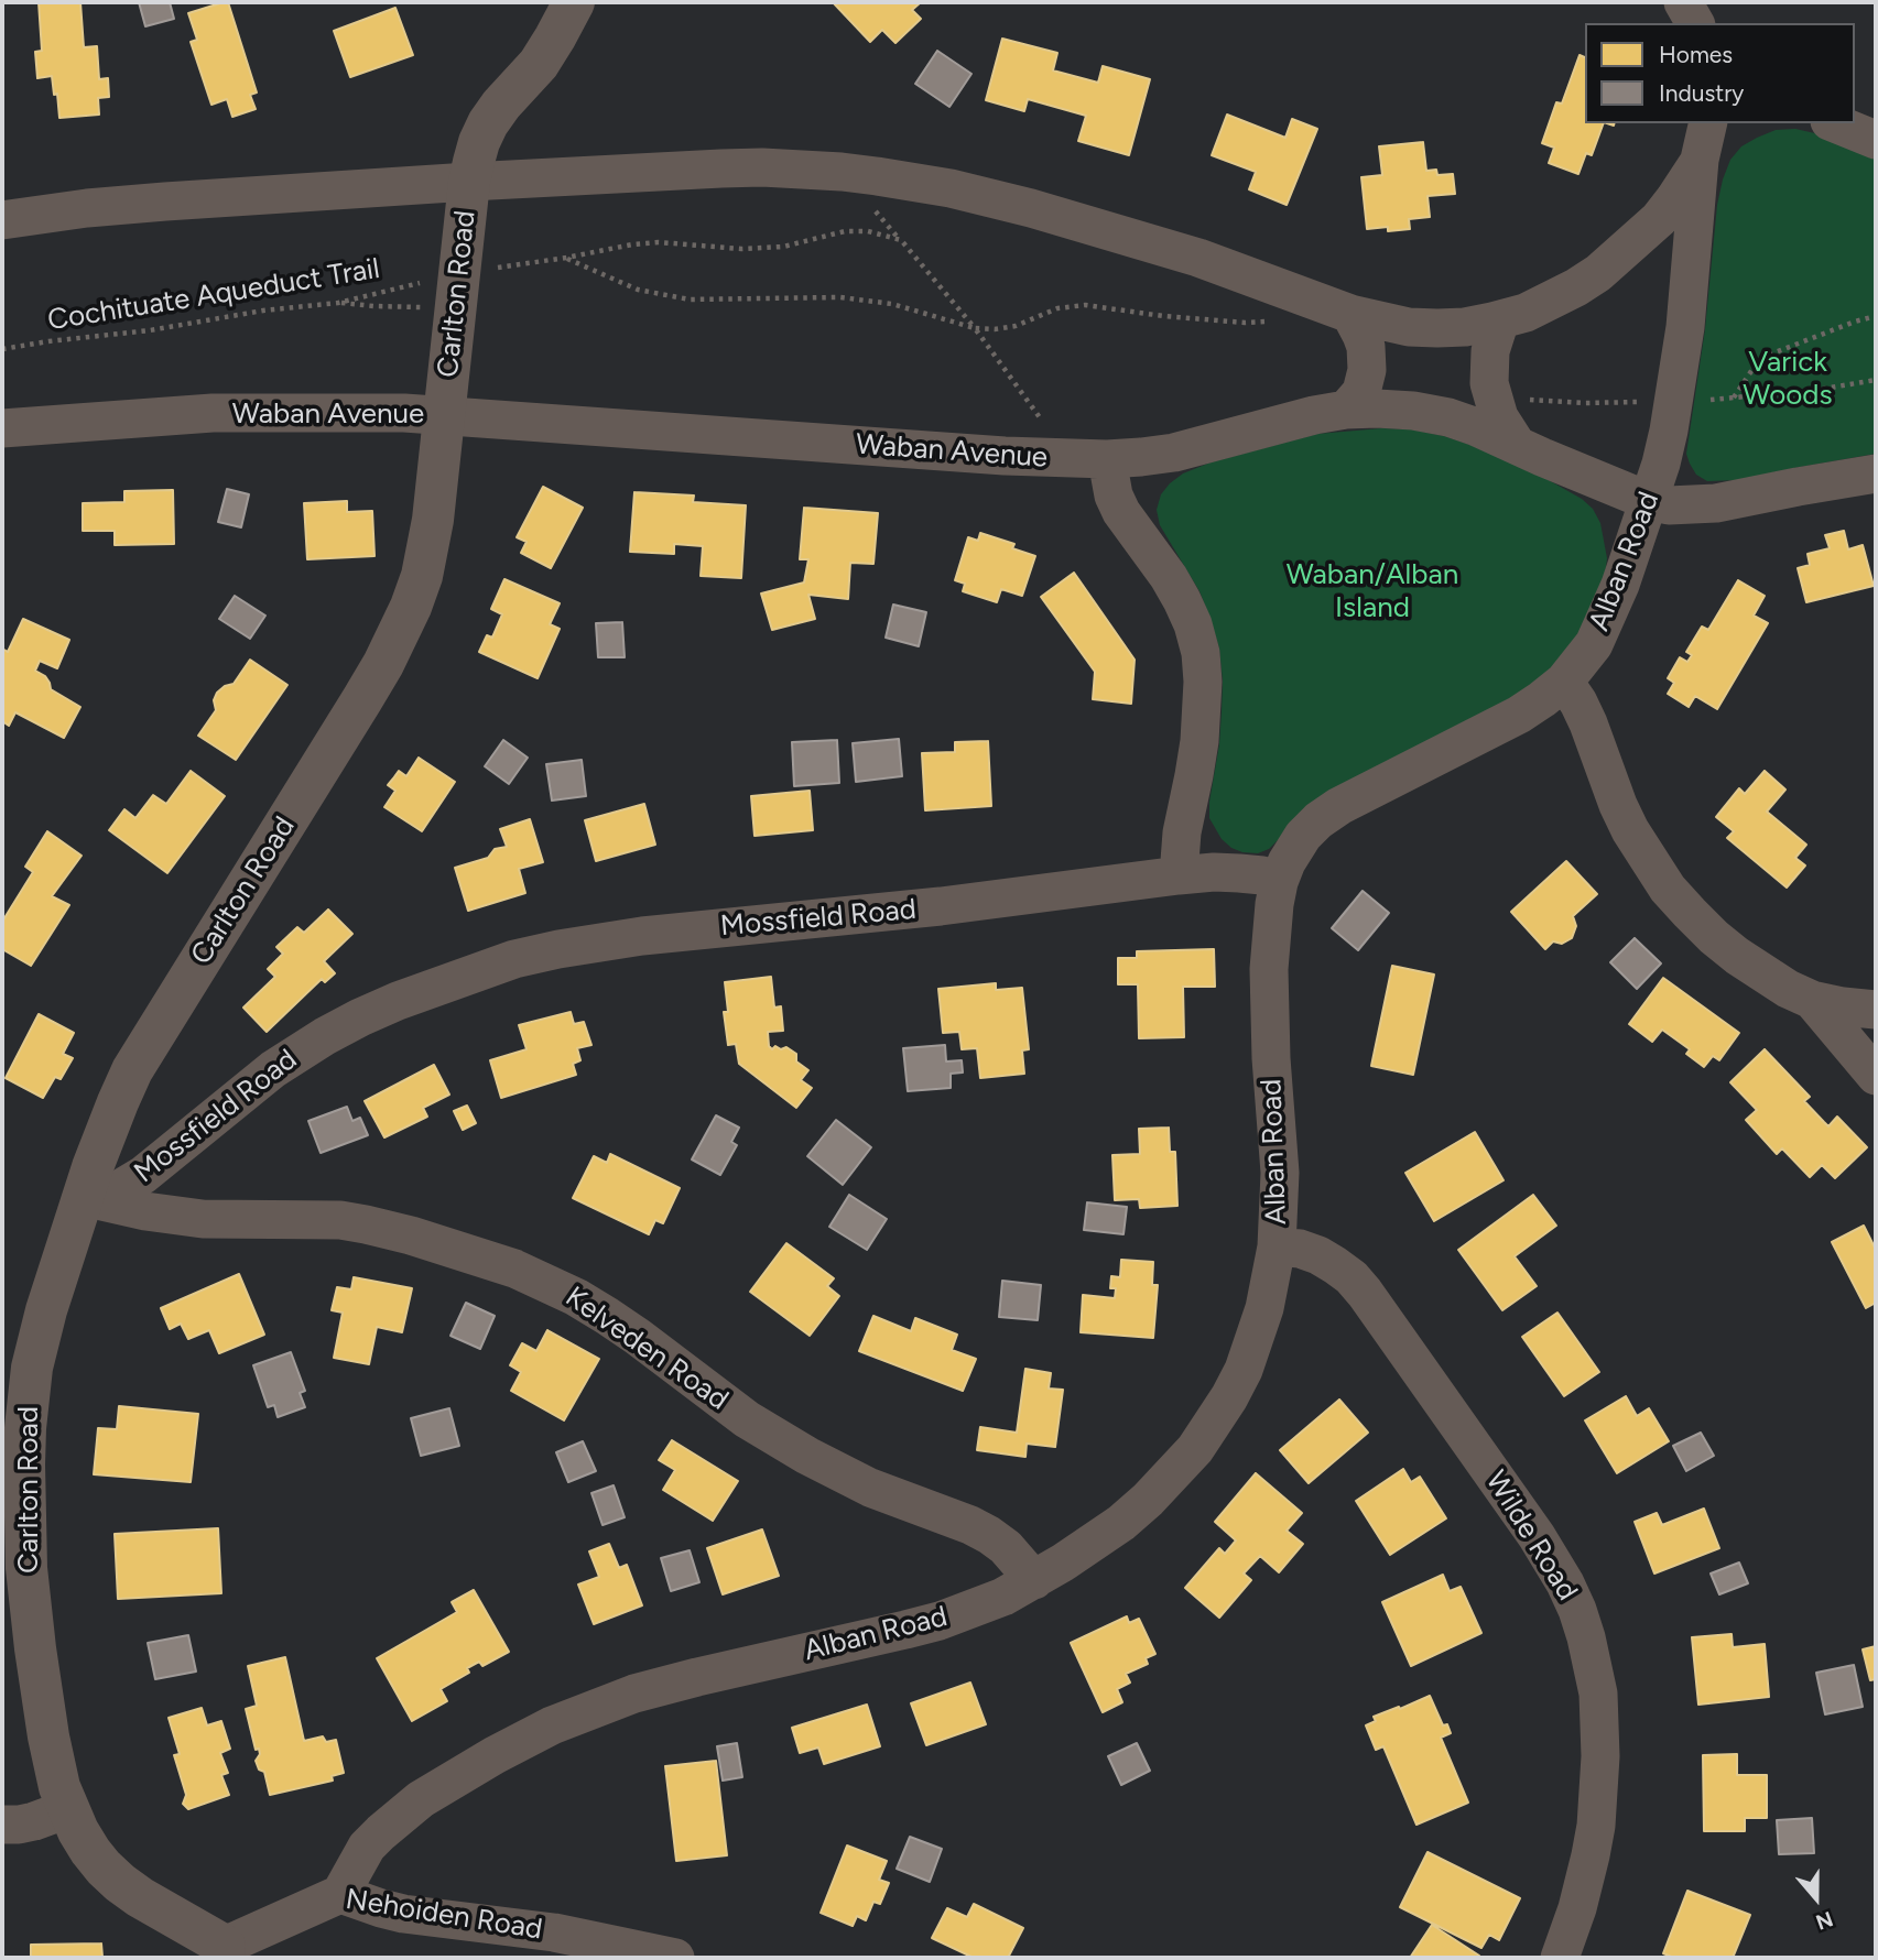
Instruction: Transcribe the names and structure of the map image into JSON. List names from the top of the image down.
{
  "streets": {
    "street": [
      "Carlton Road",
      "Waban Avenue",
      "Alban Road",
      "Mossfield Road",
      "Kelveden Road",
      "Wilde Road",
      "Nehoiden Road"
    ],
    "path": ["Cochituate Aqueduct Trail"]
  },
  "crossings": [
    ["Carlton Road", "Cochituate Aqueduct Trail"],
    ["Carlton Road", "Waban Avenue"],
    ["Carlton Road", "Mossfield Road"],
    ["Carlton Road", "Kelveden Road"],
    ["Carlton Road", "Nehoiden Road"],
    ["Cochituate Aqueduct Trail", "Waban Avenue"],
    ["Waban Avenue", "Alban Road"],
    ["Alban Road", "Mossfield Road"],
    ["Alban Road", "Kelveden Road"],
    ["Alban Road", "Wilde Road"],
    ["Alban Road", "Nehoiden Road"],
    ["Mossfield Road", "Kelveden Road"]
  ],
  "parks": ["Varick Woods", "Waban/Alban Island"],
  "legend": ["Homes", "Industry"],
  "north": "bottom"
}
